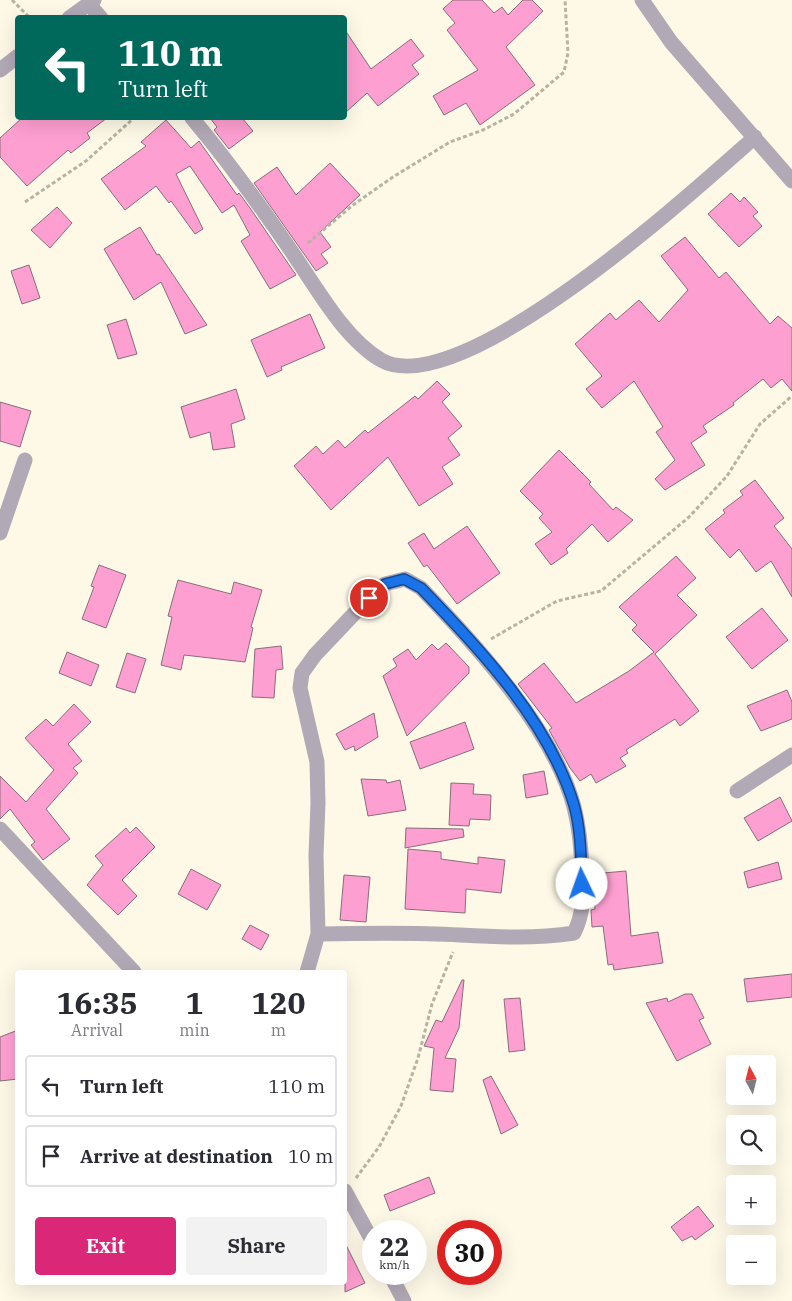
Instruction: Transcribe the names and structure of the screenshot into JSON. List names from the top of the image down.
{
  "north": "top",
  "page": {
    "turn": ["110 m", "Turn left"],
    "eta": [
      "16:35",
      "Arrival",
      "1",
      "min",
      "120",
      "m"
    ],
    "map_buttons": ["+", "−"],
    "list": [
      {
        "name": "Turn left",
        "value": "110 m"
      },
      {
        "name": "Arrive at destination",
        "value": "10 m"
      }
    ],
    "buttons": ["Exit", "Share"],
    "speed": "22 km/h",
    "limit": "30"
  }
}
